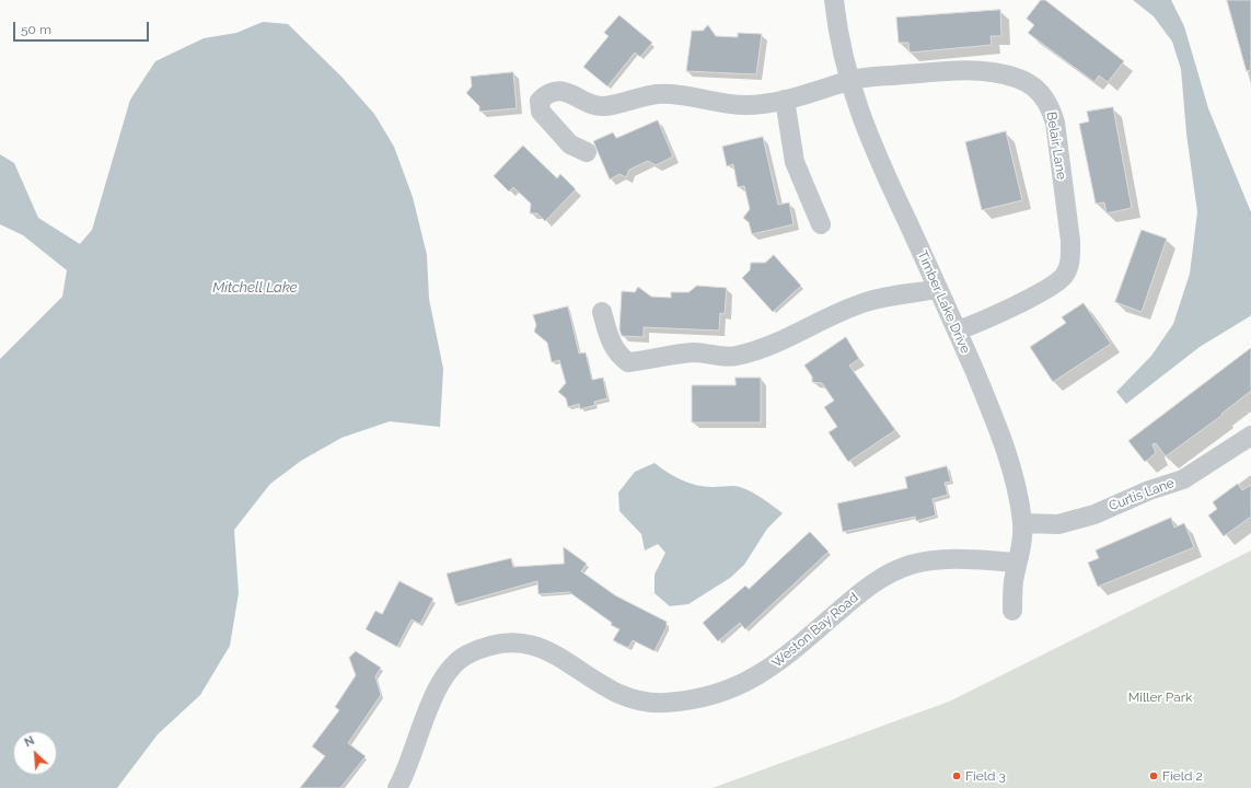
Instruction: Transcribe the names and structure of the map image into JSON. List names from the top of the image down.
{
  "streets": {
    "street": [
      "Belair Lane",
      "Timber Lake Drive",
      "Curtis Lane",
      "Weston Bay Road"
    ]
  },
  "crossings": [
    ["Belair Lane", "Timber Lake Drive"],
    ["Timber Lake Drive", "Curtis Lane"],
    ["Timber Lake Drive", "Weston Bay Road"]
  ],
  "water": ["Mitchell Lake"],
  "parks": ["Miller Park"],
  "places": ["Field 3", "Field 2"],
  "scale_bar": "50 m",
  "north": "top left"
}
